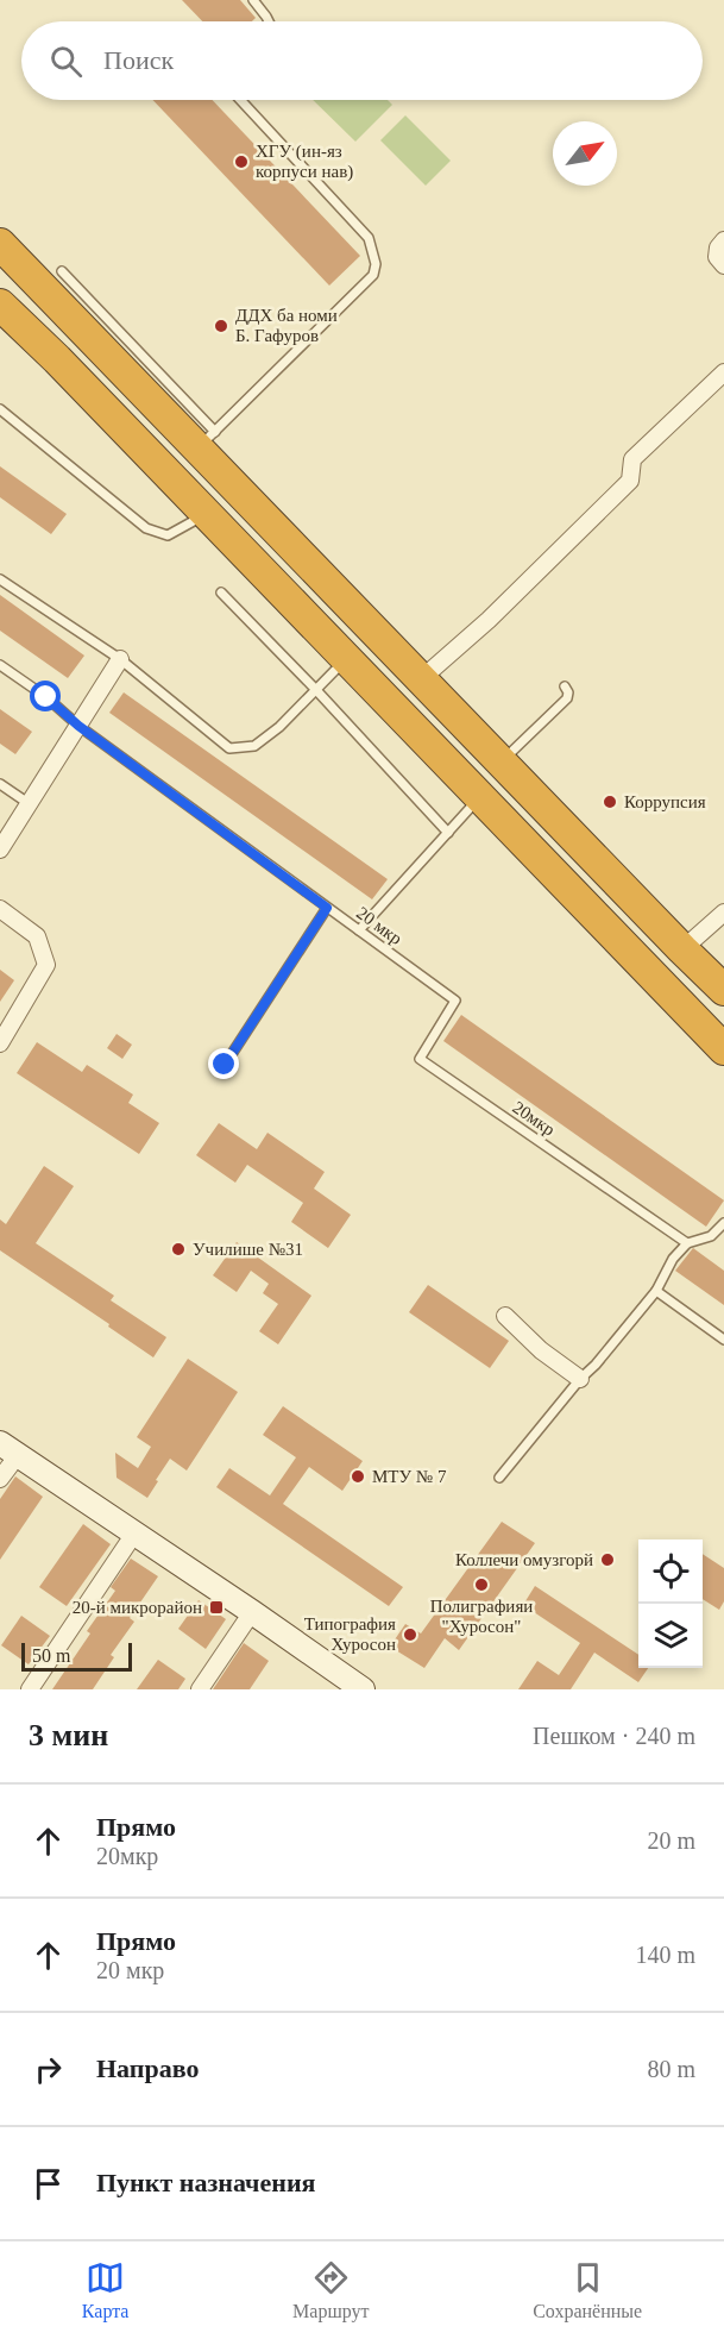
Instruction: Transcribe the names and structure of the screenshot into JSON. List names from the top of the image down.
{
  "streets": {
    "lane": ["20 мкр", "20мкр"]
  },
  "crossings": [
    ["20 мкр", "20мкр"]
  ],
  "places": {
    "other": [
      "ХГУ (ин-яз корпуси нав)",
      "ДДХ ба номи Б. Гафуров",
      "Коррупсия",
      "Училише №31",
      "МТУ № 7",
      "Коллечи омузгорй",
      "Полиграфияи \"Хуросон\"",
      "Типография Хуросон"
    ],
    "transit": ["20-й микрорайон"]
  },
  "scale_bar": "50 m",
  "north": "top right",
  "page": {
    "search": "Поиск",
    "scale": "50 m",
    "heading": ["3 мин", "Пешком · 240 m"],
    "list": [
      ["Прямо", "20мкр", "20 m"],
      ["Прямо", "20 мкр", "140 m"],
      ["Направо", "80 m"],
      "Пункт назначения"
    ],
    "nav": ["Карта", "Маршрут", "Сохранённые"]
  }
}
